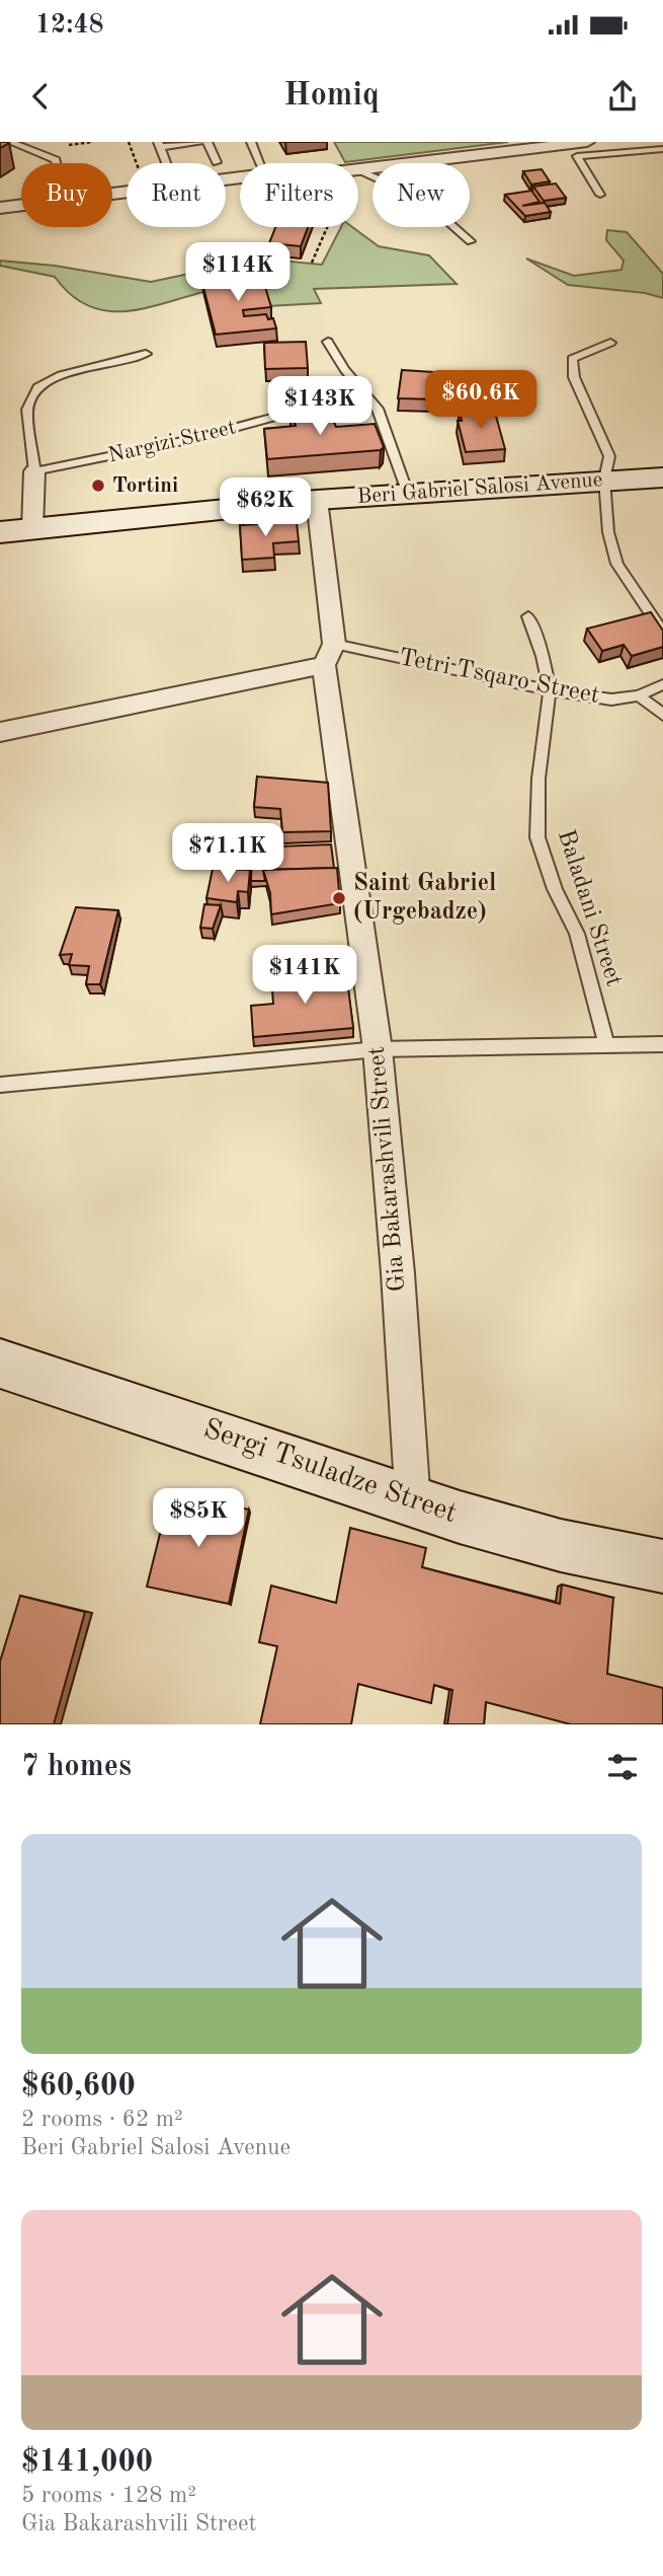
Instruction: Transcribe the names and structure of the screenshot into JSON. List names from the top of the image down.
{
  "streets": {
    "main road": ["Beri Gabriel Salosi Avenue", "Sergi Tsuladze Street"],
    "street": ["Tetri Tsqaro Street", "Gia Bakarashvili Street"],
    "lane": ["Nargizi Street", "Baladani Street"]
  },
  "crossings": [
    ["Beri Gabriel Salosi Avenue", "Gia Bakarashvili Street"],
    ["Tetri Tsqaro Street", "Baladani Street"],
    ["Tetri Tsqaro Street", "Gia Bakarashvili Street"],
    ["Gia Bakarashvili Street", "Sergi Tsuladze Street"]
  ],
  "places": ["Tortini", "Saint Gabriel (Urgebadze)"],
  "page": {
    "status": "12:48",
    "header": "Homiq",
    "chip": [
      "Buy",
      "Rent",
      "Filters",
      "New"
    ],
    "price": [
      "$114K",
      "$60.6K",
      "$143K",
      "$62K",
      "$71.1K",
      "$141K",
      "$85K"
    ],
    "heading": "7 homes",
    "list": [
      {
        "name": "$60,600",
        "note": "2 rooms · 62 m² · Beri Gabriel Salosi Avenue"
      },
      {
        "name": "$141,000",
        "note": "5 rooms · 128 m² · Gia Bakarashvili Street"
      }
    ]
  }
}
